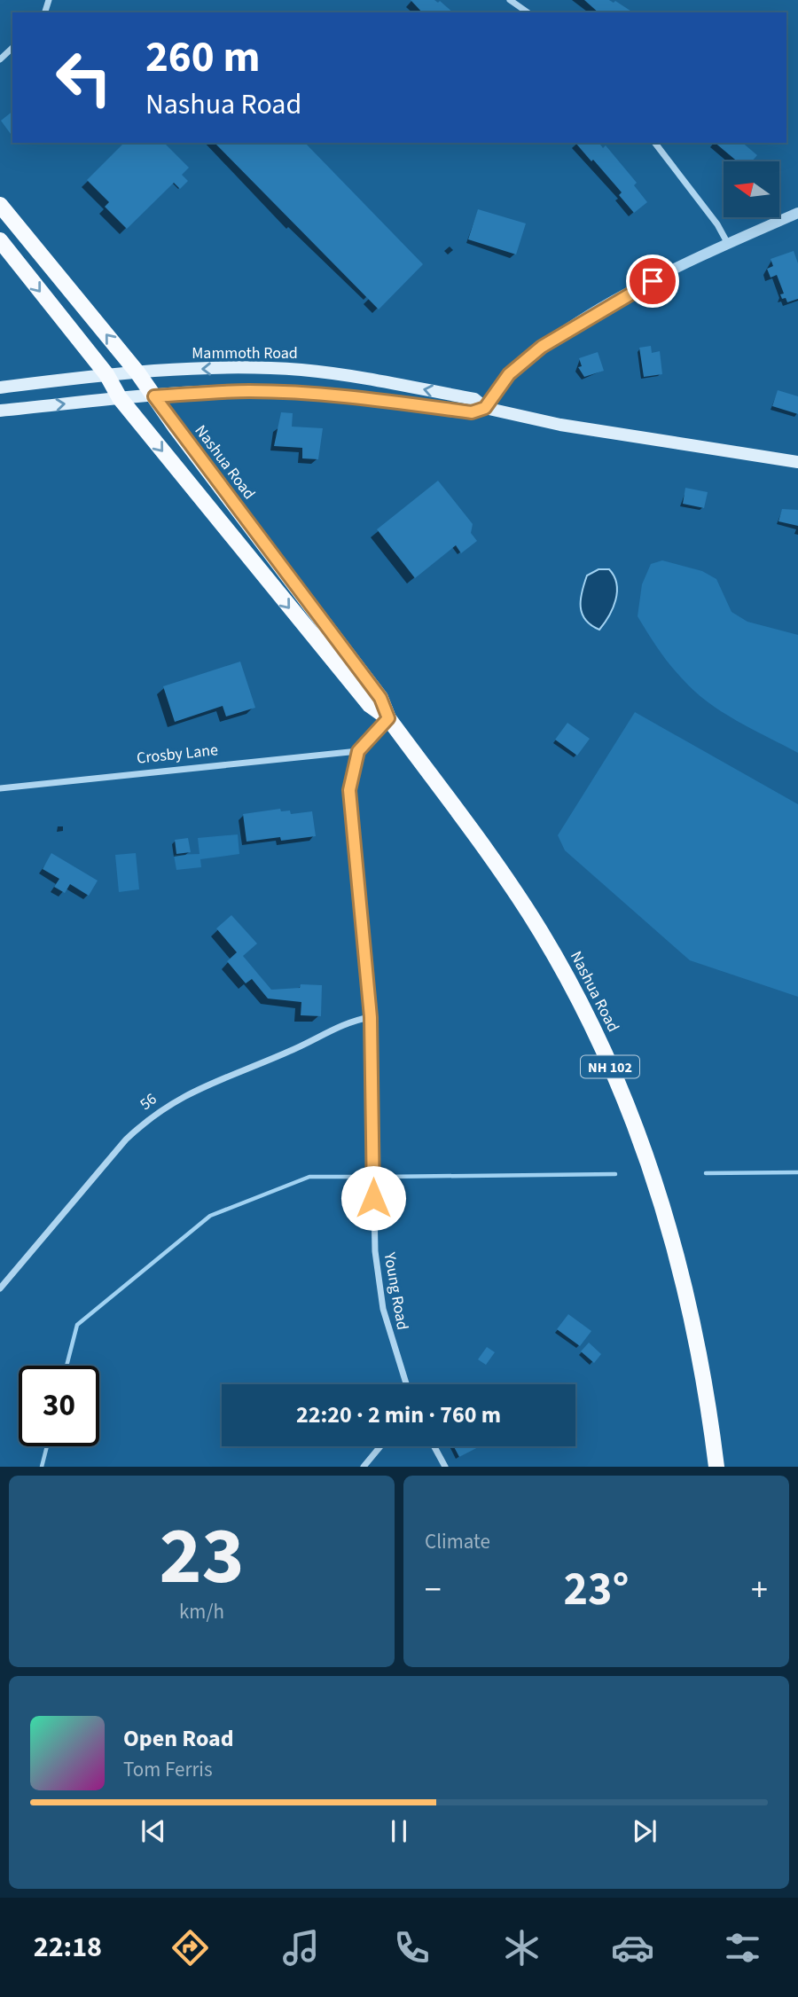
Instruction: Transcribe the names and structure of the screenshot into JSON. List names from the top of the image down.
{
  "streets": {
    "main road": ["Mammoth Road", "Nashua Road", "NH 102"],
    "street": ["Crosby Lane", "56", "Young Road"]
  },
  "crossings": [
    ["Mammoth Road", "Nashua Road"],
    ["Nashua Road", "Young Road"],
    ["Crosby Lane", "Young Road"],
    ["56", "Young Road"]
  ],
  "north": "left",
  "page": {
    "turn": ["260 m", "Nashua Road"],
    "limit": "30",
    "trip": "22:20 · 2 min · 760 m",
    "tile": [
      ["23", "km/h"],
      "Climate"
    ],
    "heat": ["−", "23°", "+"],
    "song": ["Open Road", "Tom Ferris"],
    "tabs": "22:18"
  }
}
